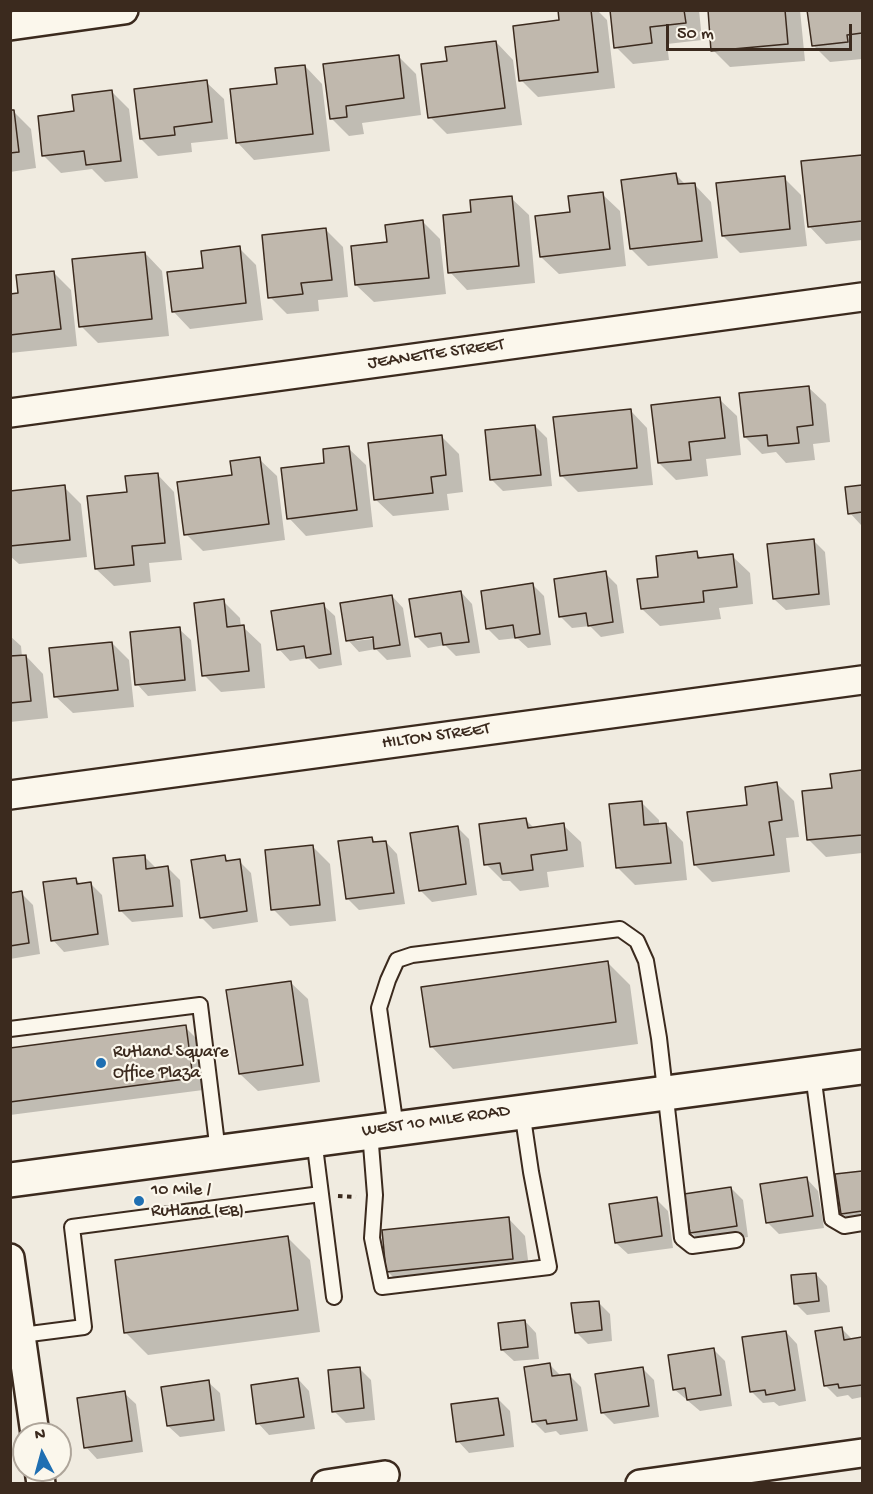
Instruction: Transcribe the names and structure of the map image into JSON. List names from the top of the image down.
{
  "streets": {
    "main road": ["WEST 10 MILE ROAD"],
    "street": ["JEANETTE STREET", "HILTON STREET"]
  },
  "places": ["Rutland Square Office Plaza", "10 Mile / Rutland (EB)"],
  "scale_bar": "50 m",
  "north": "top"
}
